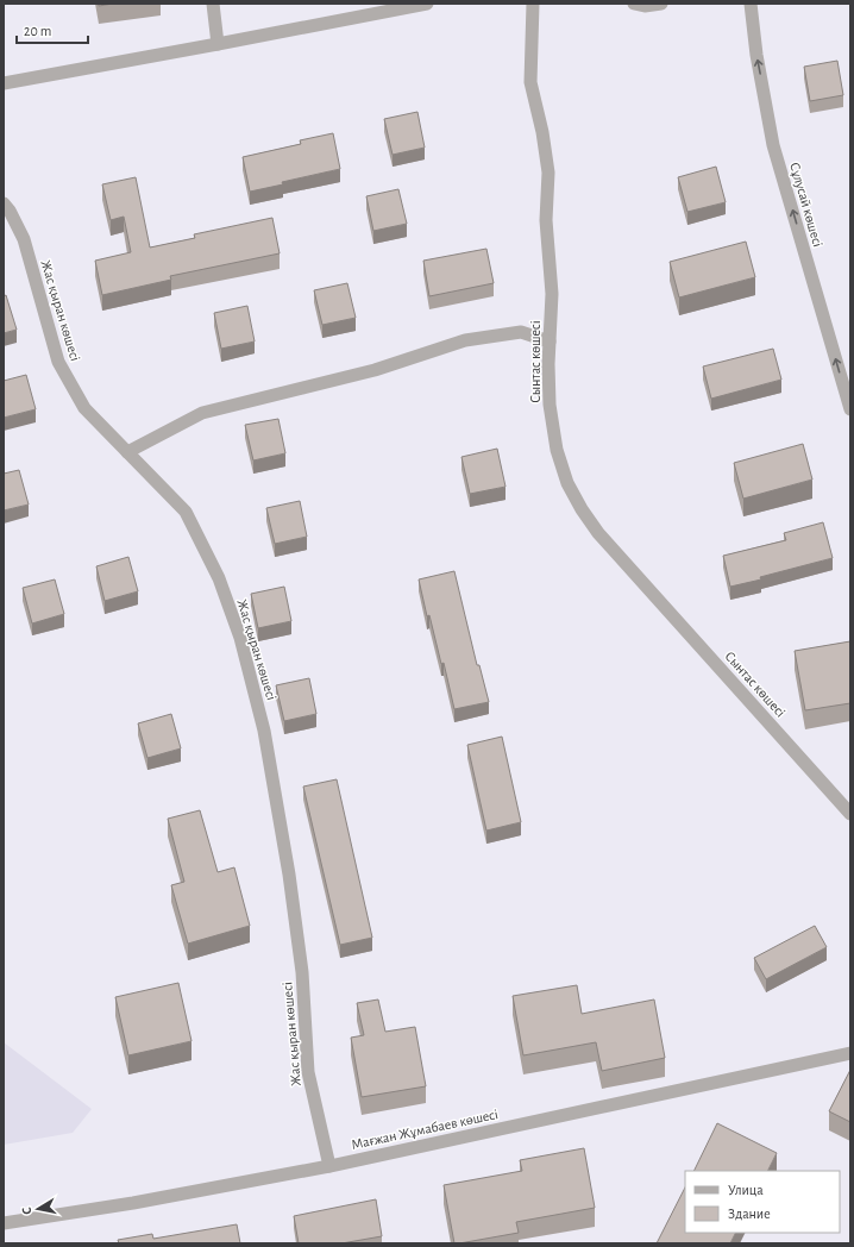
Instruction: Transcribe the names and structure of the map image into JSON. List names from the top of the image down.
{
  "streets": {
    "street": [
      "Сұлусай көшесі",
      "Жас қыран көшесі",
      "Сынтас көшесі",
      "Мағжан Жұмабаев көшесі"
    ]
  },
  "crossings": [
    ["Жас қыран көшесі", "Мағжан Жұмабаев көшесі"]
  ],
  "one_way": ["Сұлусай көшесі"],
  "legend": ["Улица", "Здание"],
  "scale_bar": "20 m",
  "north": "left"
}
